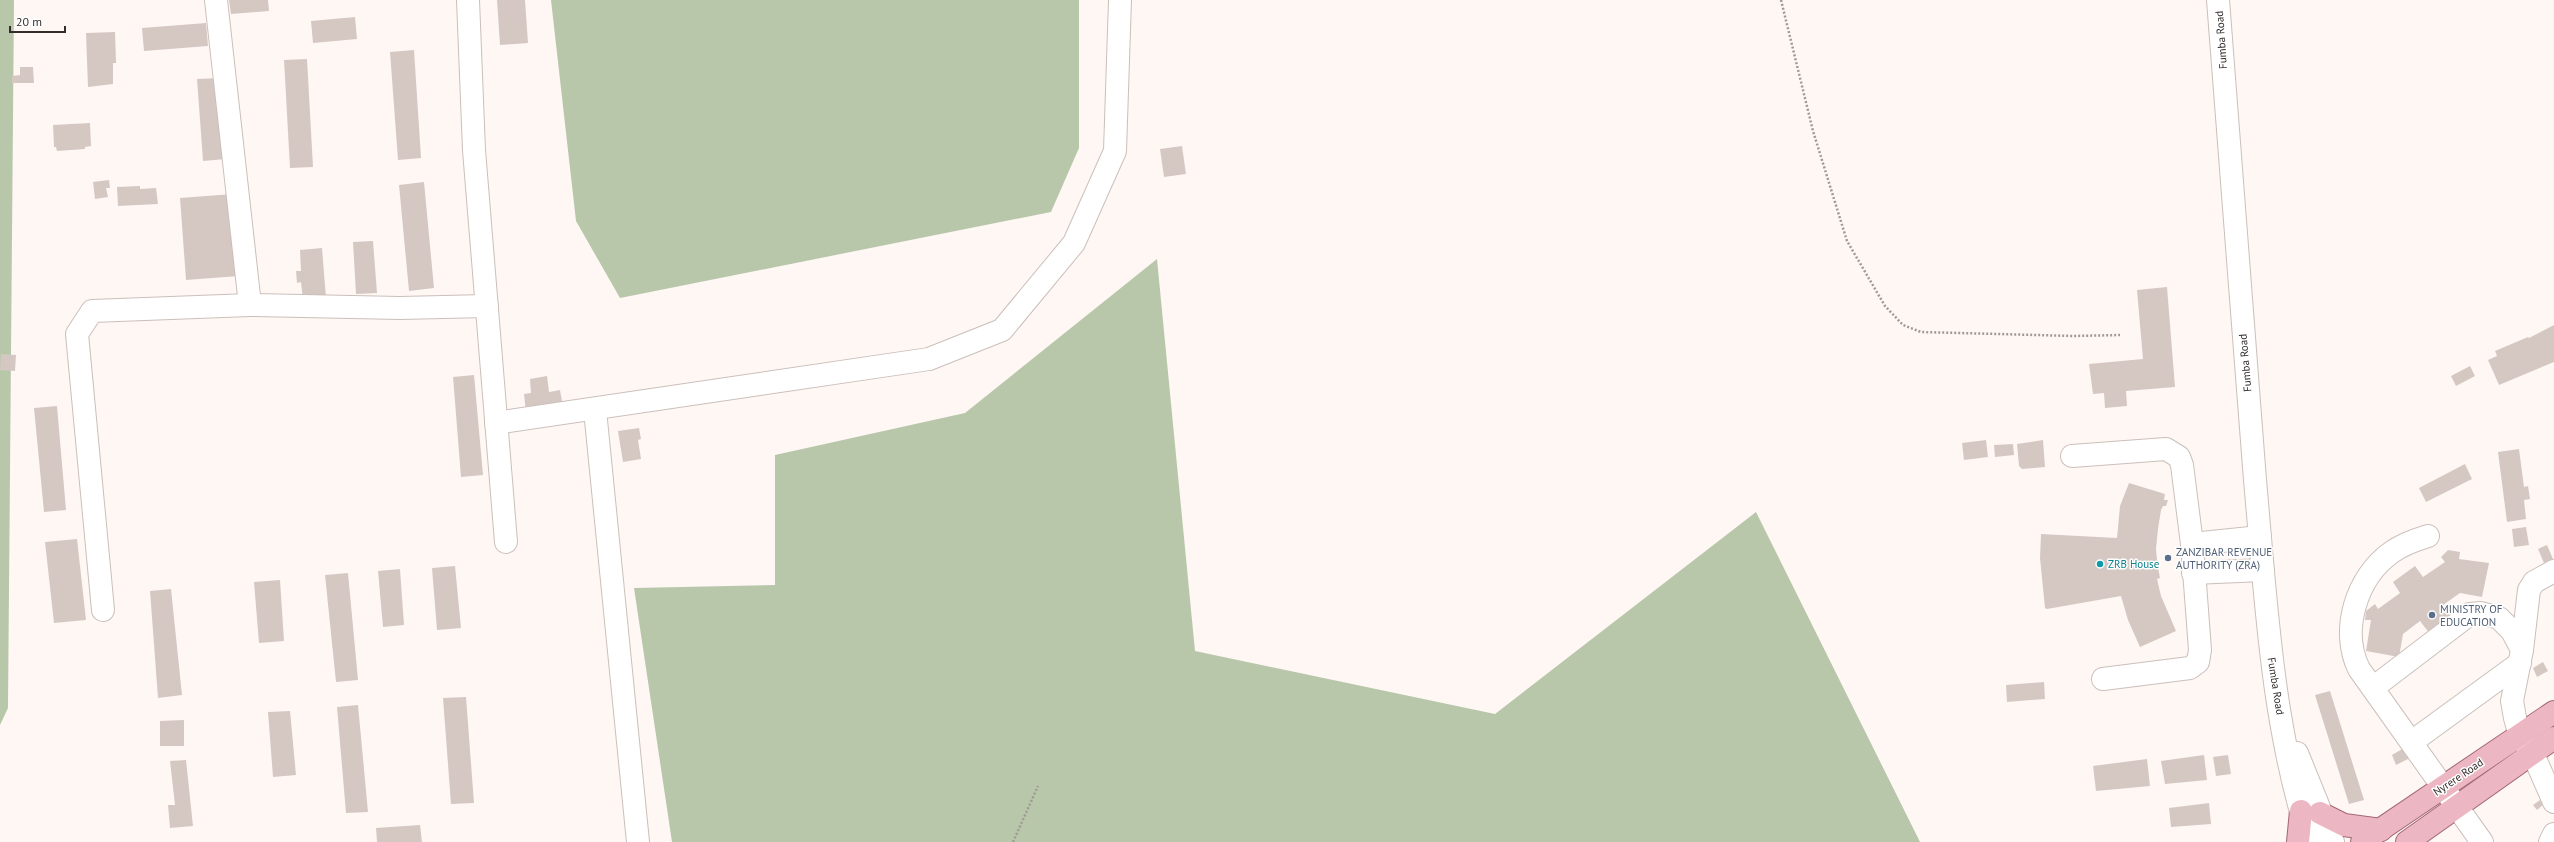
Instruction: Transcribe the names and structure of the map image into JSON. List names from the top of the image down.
{
  "streets": {
    "main road": ["Nyrere Road"],
    "street": ["Fumba Road"]
  },
  "places": ["ZANZIBAR REVENUE AUTHORITY (ZRA)", "ZRB House", "MINISTRY OF EDUCATION"],
  "scale_bar": "20 m"
}
